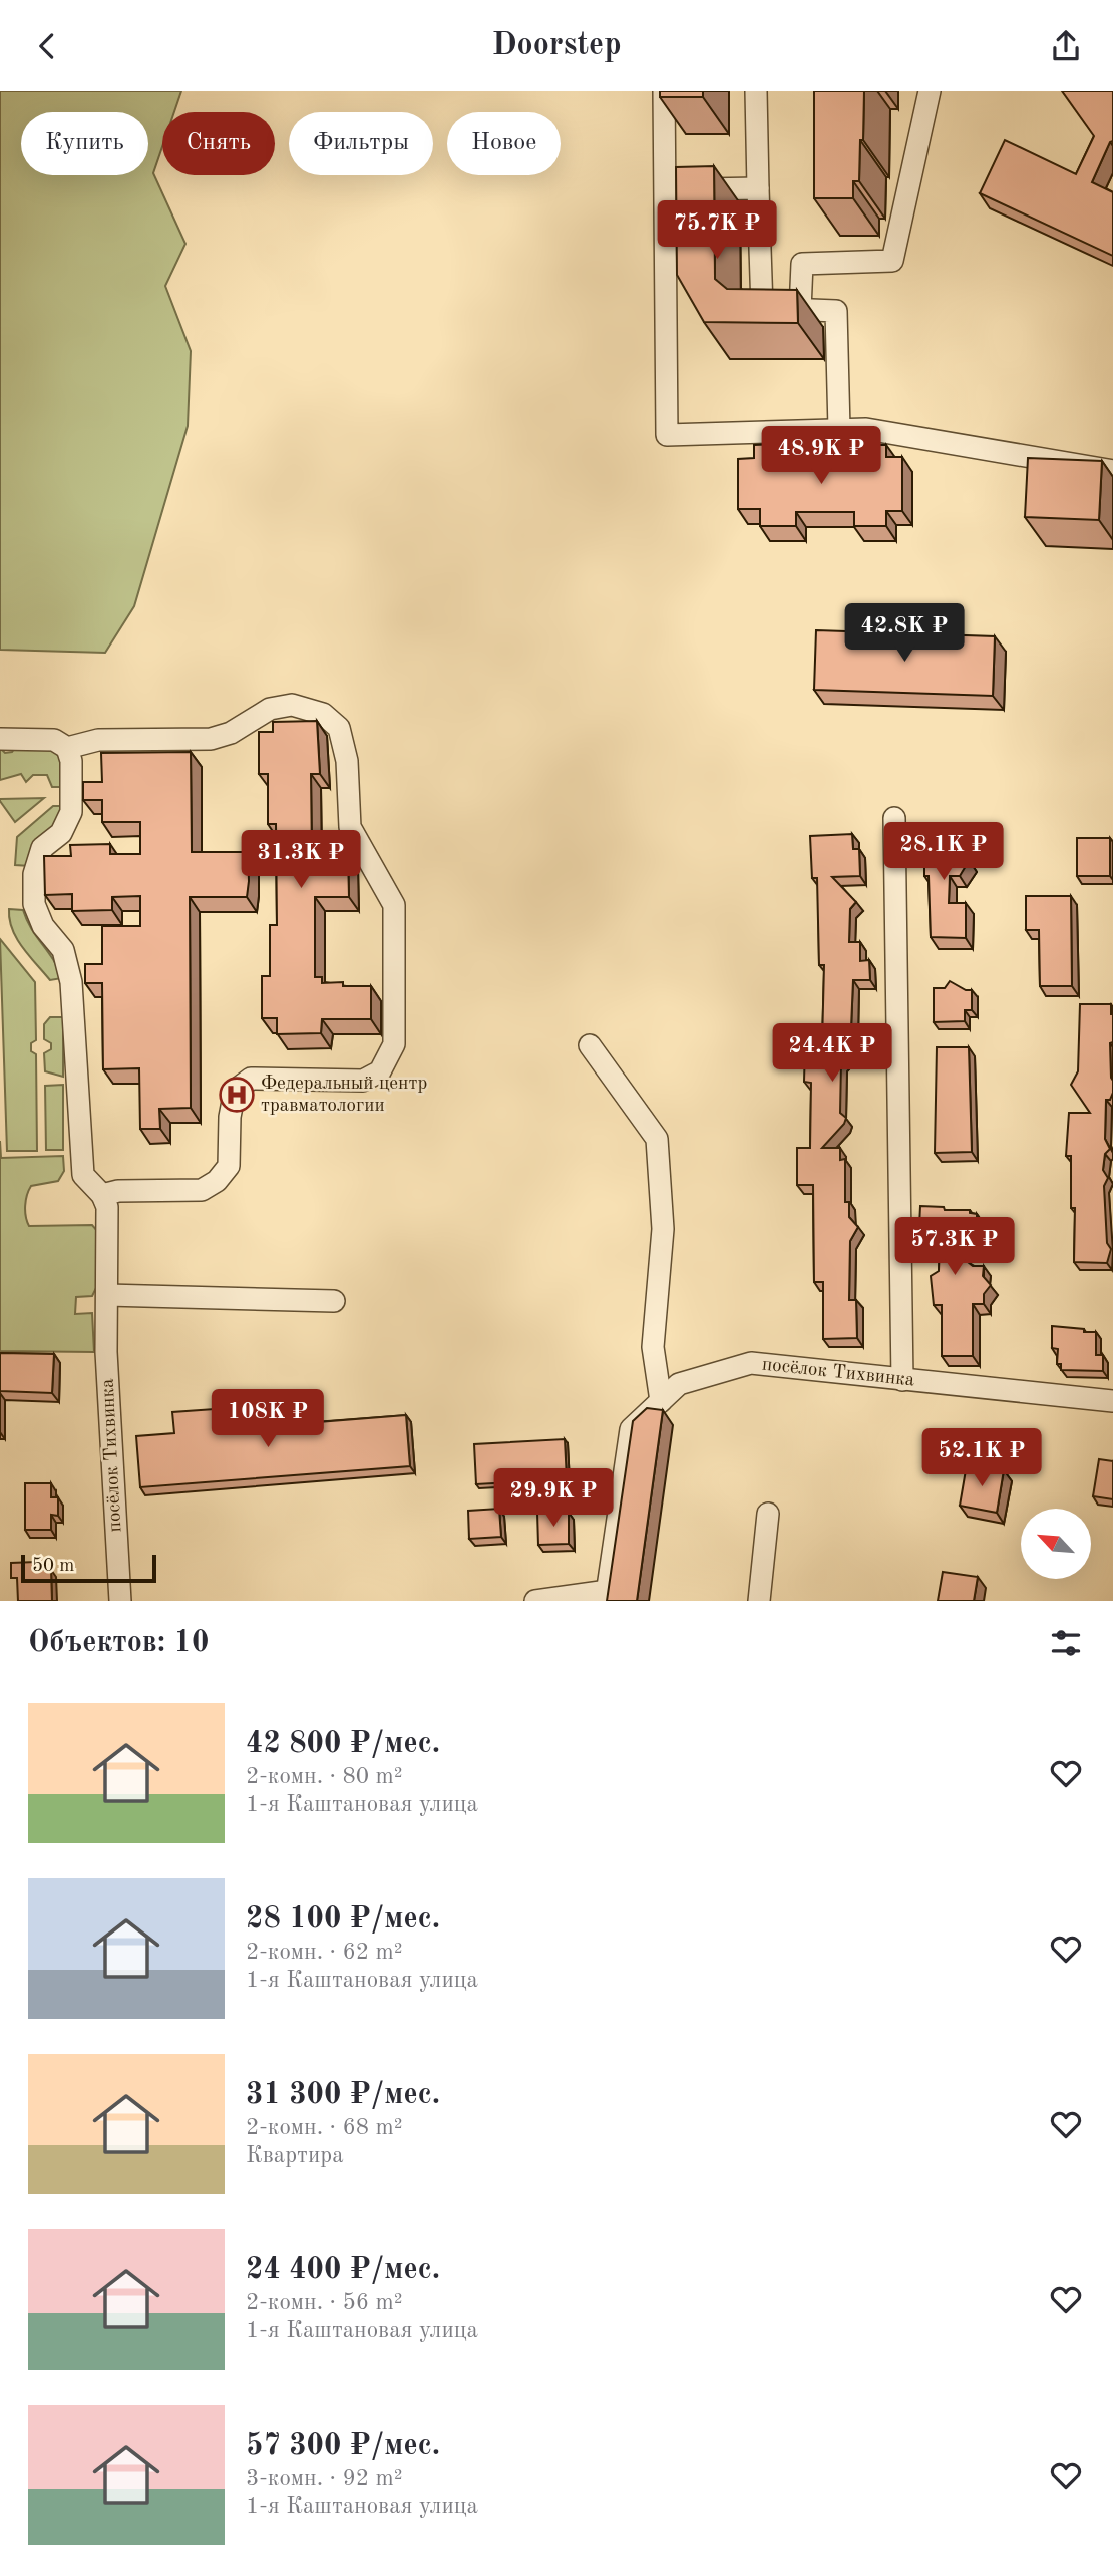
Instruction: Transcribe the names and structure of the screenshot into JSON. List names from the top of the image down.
{
  "streets": {
    "street": ["посёлок Тихвинка"]
  },
  "places": {
    "hospital": ["Федеральный центр травматологии"]
  },
  "scale_bar": "50 m",
  "north": "top left",
  "page": {
    "header": "Doorstep",
    "chip": [
      "Купить",
      "Снять",
      "Фильтры",
      "Новое"
    ],
    "price": [
      "75.7K ₽",
      "48.9K ₽",
      "42.8K ₽",
      "28.1K ₽",
      "31.3K ₽",
      "24.4K ₽",
      "57.3K ₽",
      "108K ₽",
      "52.1K ₽",
      "29.9K ₽"
    ],
    "scale": "50 m",
    "heading": "Объектов: 10",
    "list": [
      {
        "name": "42 800 ₽/мес.",
        "note": "2-комн. · 80 m² · 1-я Каштановая улица"
      },
      {
        "name": "28 100 ₽/мес.",
        "note": "2-комн. · 62 m² · 1-я Каштановая улица"
      },
      {
        "name": "31 300 ₽/мес.",
        "note": "2-комн. · 68 m² · Квартира"
      },
      {
        "name": "24 400 ₽/мес.",
        "note": "2-комн. · 56 m² · 1-я Каштановая улица"
      },
      {
        "name": "57 300 ₽/мес.",
        "note": "3-комн. · 92 m² · 1-я Каштановая улица"
      }
    ]
  }
}
